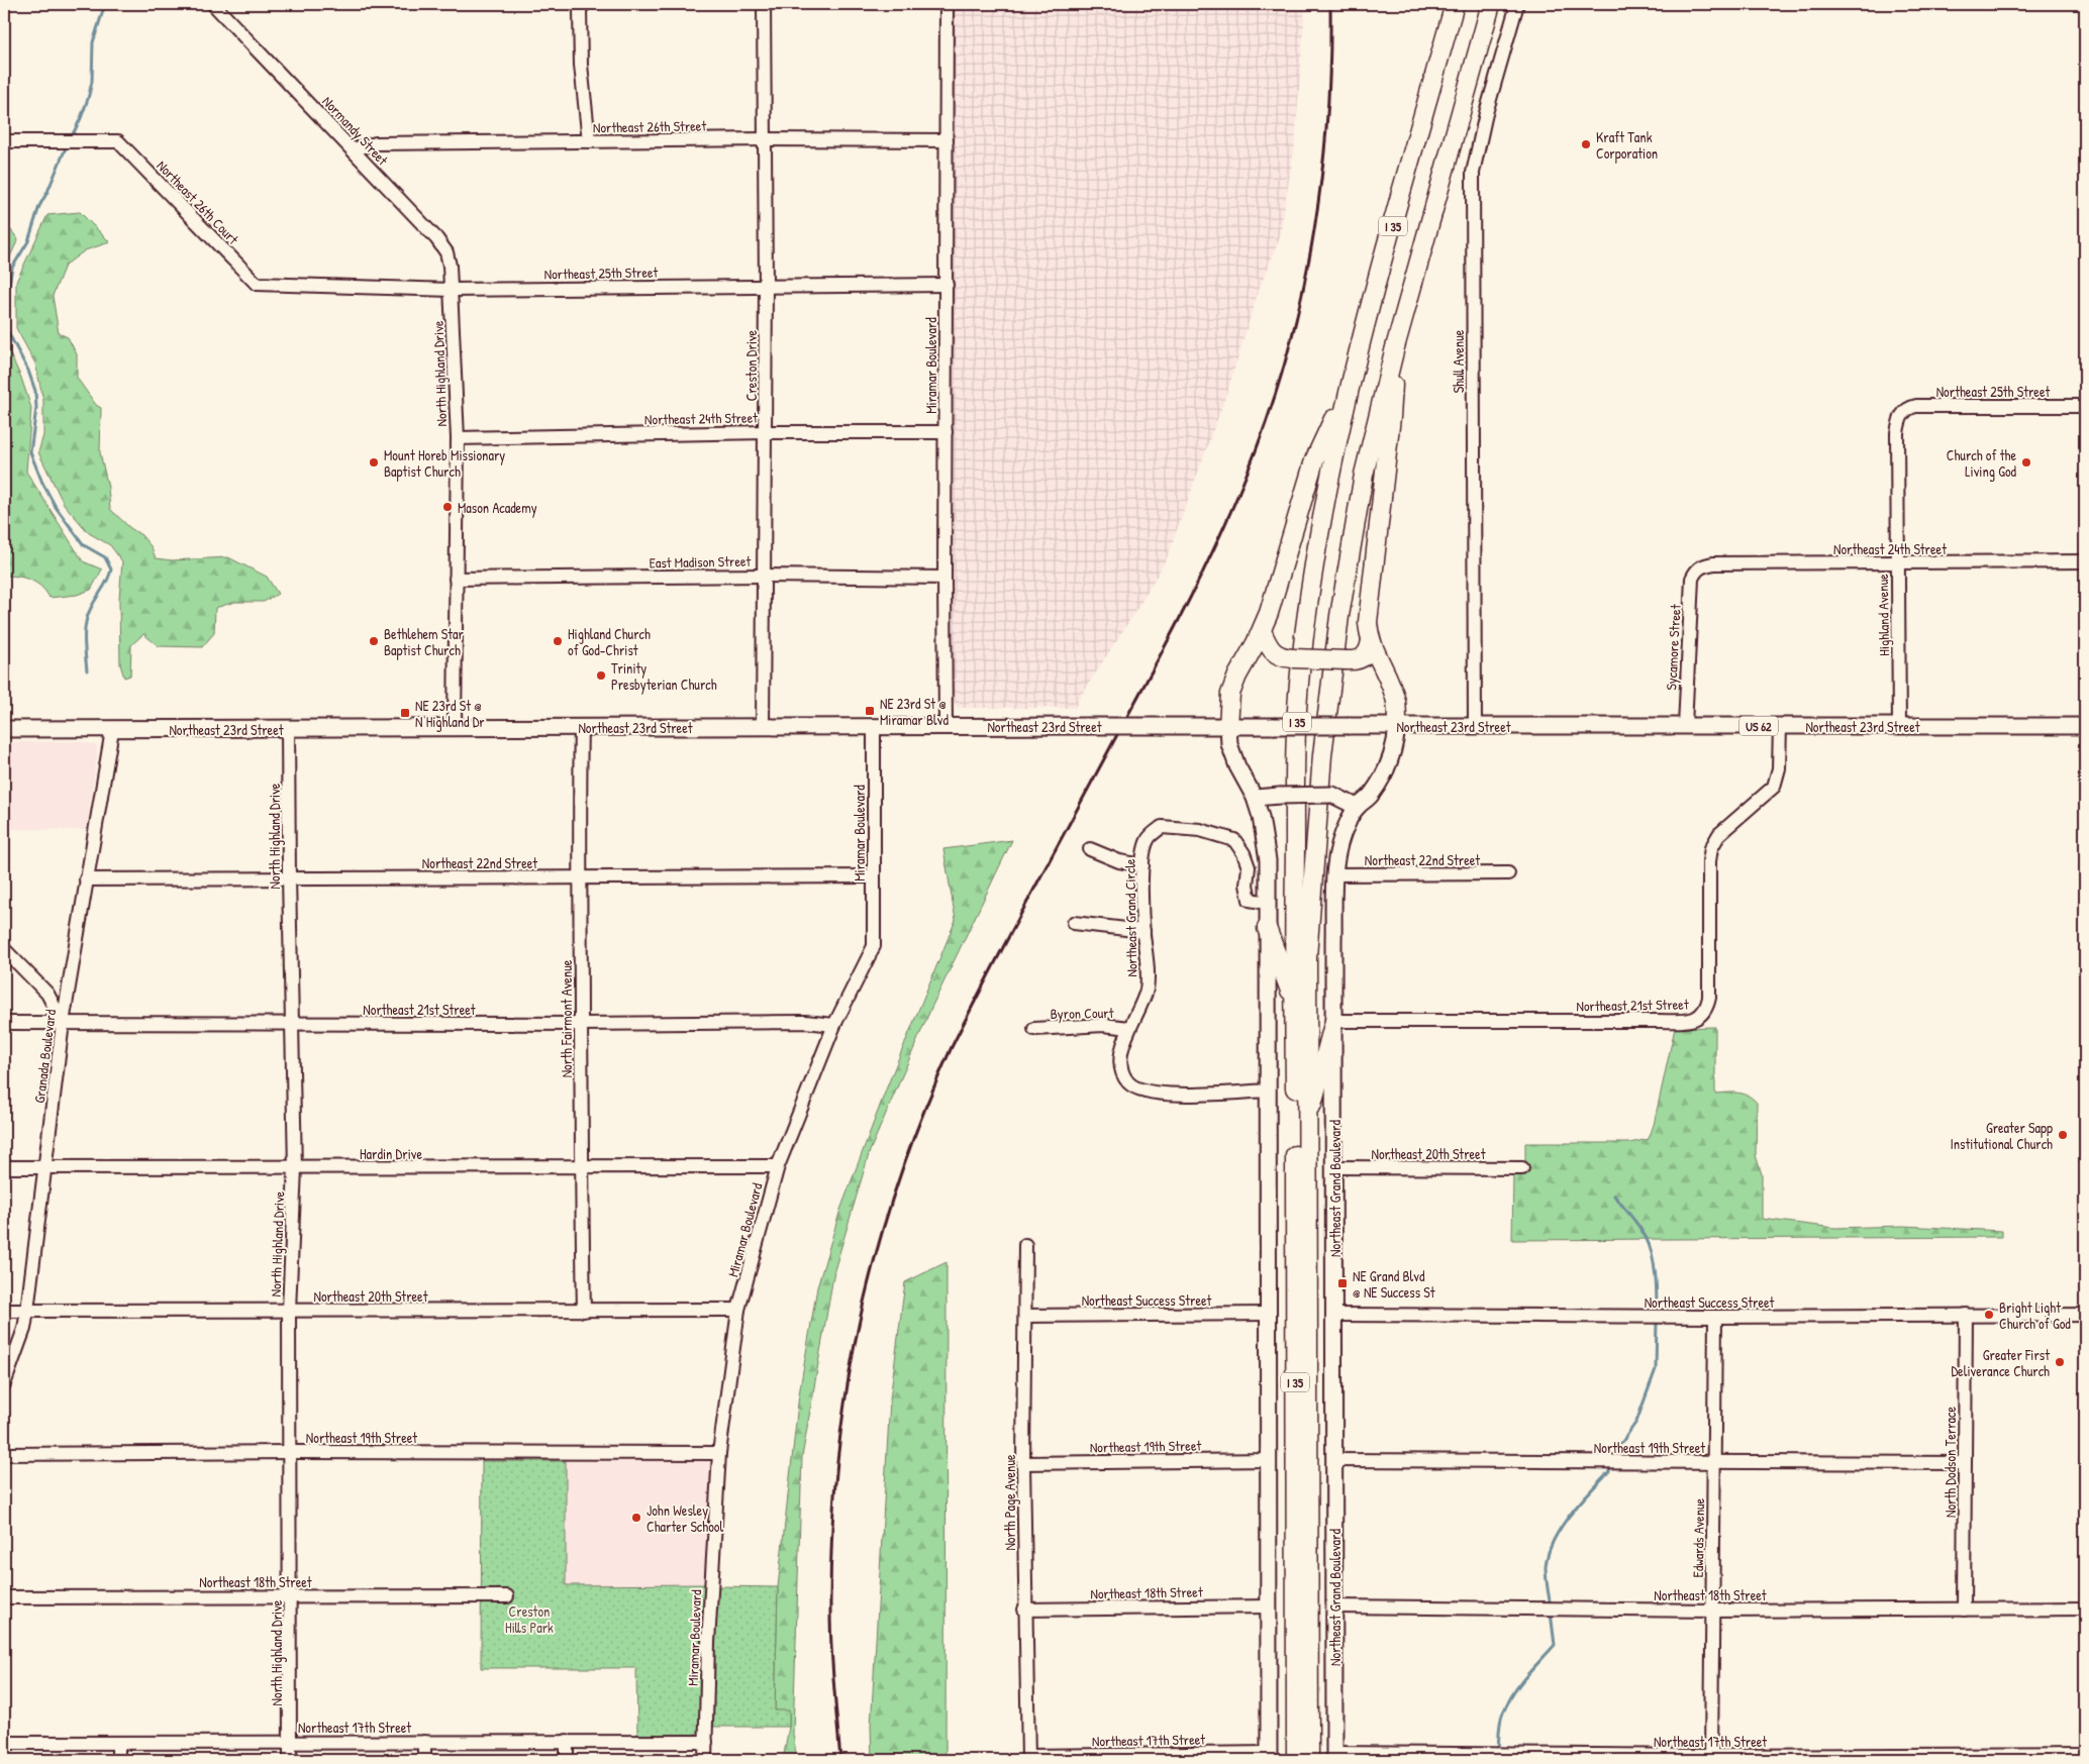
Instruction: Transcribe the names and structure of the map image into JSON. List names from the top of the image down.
{
  "streets": {
    "highway": ["I 35"],
    "main road": ["Northeast 23rd Street", "US 62", "Northeast Grand Boulevard"],
    "street": [
      "Northeast 26th Street",
      "Normandy Street",
      "Northeast 26th Court",
      "Northeast 25th Street",
      "Shull Avenue",
      "Creston Drive",
      "Miramar Boulevard",
      "North Highland Drive",
      "Northeast 24th Street",
      "East Madison Street",
      "Highland Avenue",
      "Sycamore Street",
      "Northeast 22nd Street",
      "Northeast Grand Circle",
      "Northeast 21st Street",
      "Byron Court",
      "North Fairmont Avenue",
      "Granada Boulevard",
      "Hardin Drive",
      "Northeast 20th Street",
      "Northeast Success Street",
      "Northeast 19th Street",
      "North Dodson Terrace",
      "North Page Avenue",
      "Edwards Avenue",
      "Northeast 18th Street",
      "Northeast 17th Street"
    ]
  },
  "crossings": [
    ["Northeast 26th Street", "Normandy Street"],
    ["Northeast 26th Street", "Creston Drive"],
    ["Northeast 26th Street", "Miramar Boulevard"],
    ["Normandy Street", "Northeast 25th Street"],
    ["Normandy Street", "North Highland Drive"],
    ["Northeast 26th Court", "Northeast 25th Street"],
    ["Northeast 25th Street", "Creston Drive"],
    ["Northeast 25th Street", "Miramar Boulevard"],
    ["Northeast 25th Street", "North Highland Drive"],
    ["Northeast 25th Street", "Highland Avenue"],
    ["Shull Avenue", "Northeast 23rd Street"],
    ["Creston Drive", "Northeast 24th Street"],
    ["Creston Drive", "East Madison Street"],
    ["Creston Drive", "Northeast 23rd Street"],
    ["Miramar Boulevard", "Northeast 24th Street"],
    ["Miramar Boulevard", "East Madison Street"],
    ["Miramar Boulevard", "Northeast 23rd Street"],
    ["Miramar Boulevard", "Northeast 22nd Street"],
    ["Miramar Boulevard", "Northeast 21st Street"],
    ["Miramar Boulevard", "Hardin Drive"],
    ["Miramar Boulevard", "Northeast 20th Street"],
    ["Miramar Boulevard", "Northeast 19th Street"],
    ["Miramar Boulevard", "Northeast 17th Street"],
    ["North Highland Drive", "Northeast 24th Street"],
    ["North Highland Drive", "East Madison Street"],
    ["North Highland Drive", "Northeast 23rd Street"],
    ["North Highland Drive", "Northeast 22nd Street"],
    ["North Highland Drive", "Northeast 21st Street"],
    ["North Highland Drive", "Hardin Drive"],
    ["North Highland Drive", "Northeast 20th Street"],
    ["North Highland Drive", "Northeast 19th Street"],
    ["North Highland Drive", "Northeast 18th Street"],
    ["North Highland Drive", "Northeast 17th Street"],
    ["Northeast 24th Street", "Highland Avenue"],
    ["Northeast 24th Street", "Sycamore Street"],
    ["Highland Avenue", "Northeast 23rd Street"],
    ["Sycamore Street", "Northeast 23rd Street"],
    ["Northeast 23rd Street", "Northeast 21st Street"],
    ["Northeast 23rd Street", "North Fairmont Avenue"],
    ["Northeast 23rd Street", "Granada Boulevard"],
    ["Northeast 23rd Street", "Northeast Grand Boulevard"],
    ["Northeast 22nd Street", "North Fairmont Avenue"],
    ["Northeast 22nd Street", "Granada Boulevard"],
    ["Northeast 22nd Street", "Northeast Grand Boulevard"],
    ["Northeast Grand Circle", "Byron Court"],
    ["Northeast 21st Street", "North Fairmont Avenue"],
    ["Northeast 21st Street", "Granada Boulevard"],
    ["Northeast 21st Street", "Northeast Grand Boulevard"],
    ["North Fairmont Avenue", "Hardin Drive"],
    ["North Fairmont Avenue", "Northeast 20th Street"],
    ["Granada Boulevard", "Hardin Drive"],
    ["Granada Boulevard", "Northeast 20th Street"],
    ["Northeast 20th Street", "Northeast Grand Boulevard"],
    ["Northeast Grand Boulevard", "Northeast Success Street"],
    ["Northeast Grand Boulevard", "Northeast 19th Street"],
    ["Northeast Grand Boulevard", "Northeast 18th Street"],
    ["Northeast Grand Boulevard", "Northeast 17th Street"],
    ["Northeast Success Street", "North Dodson Terrace"],
    ["Northeast Success Street", "North Page Avenue"],
    ["Northeast Success Street", "Edwards Avenue"],
    ["Northeast 19th Street", "North Dodson Terrace"],
    ["Northeast 19th Street", "North Page Avenue"],
    ["Northeast 19th Street", "Edwards Avenue"],
    ["North Dodson Terrace", "Northeast 18th Street"],
    ["North Page Avenue", "Northeast 18th Street"],
    ["North Page Avenue", "Northeast 17th Street"],
    ["Edwards Avenue", "Northeast 18th Street"],
    ["Edwards Avenue", "Northeast 17th Street"]
  ],
  "parks": ["Creston Hills Park"],
  "places": {
    "other": [
      "Kraft Tank Corporation",
      "Mount Horeb Missionary Baptist Church",
      "Church of the Living God",
      "Mason Academy",
      "Bethlehem Star Baptist Church",
      "Highland Church of God-Christ",
      "Trinity Presbyterian Church",
      "Greater Sapp Institutional Church",
      "Bright Light Church of God",
      "Greater First Deliverance Church",
      "John Wesley Charter School"
    ],
    "transit": ["NE 23rd St @ Miramar Blvd", "NE 23rd St @ N Highland Dr", "NE Grand Blvd @ NE Success St"]
  }
}
